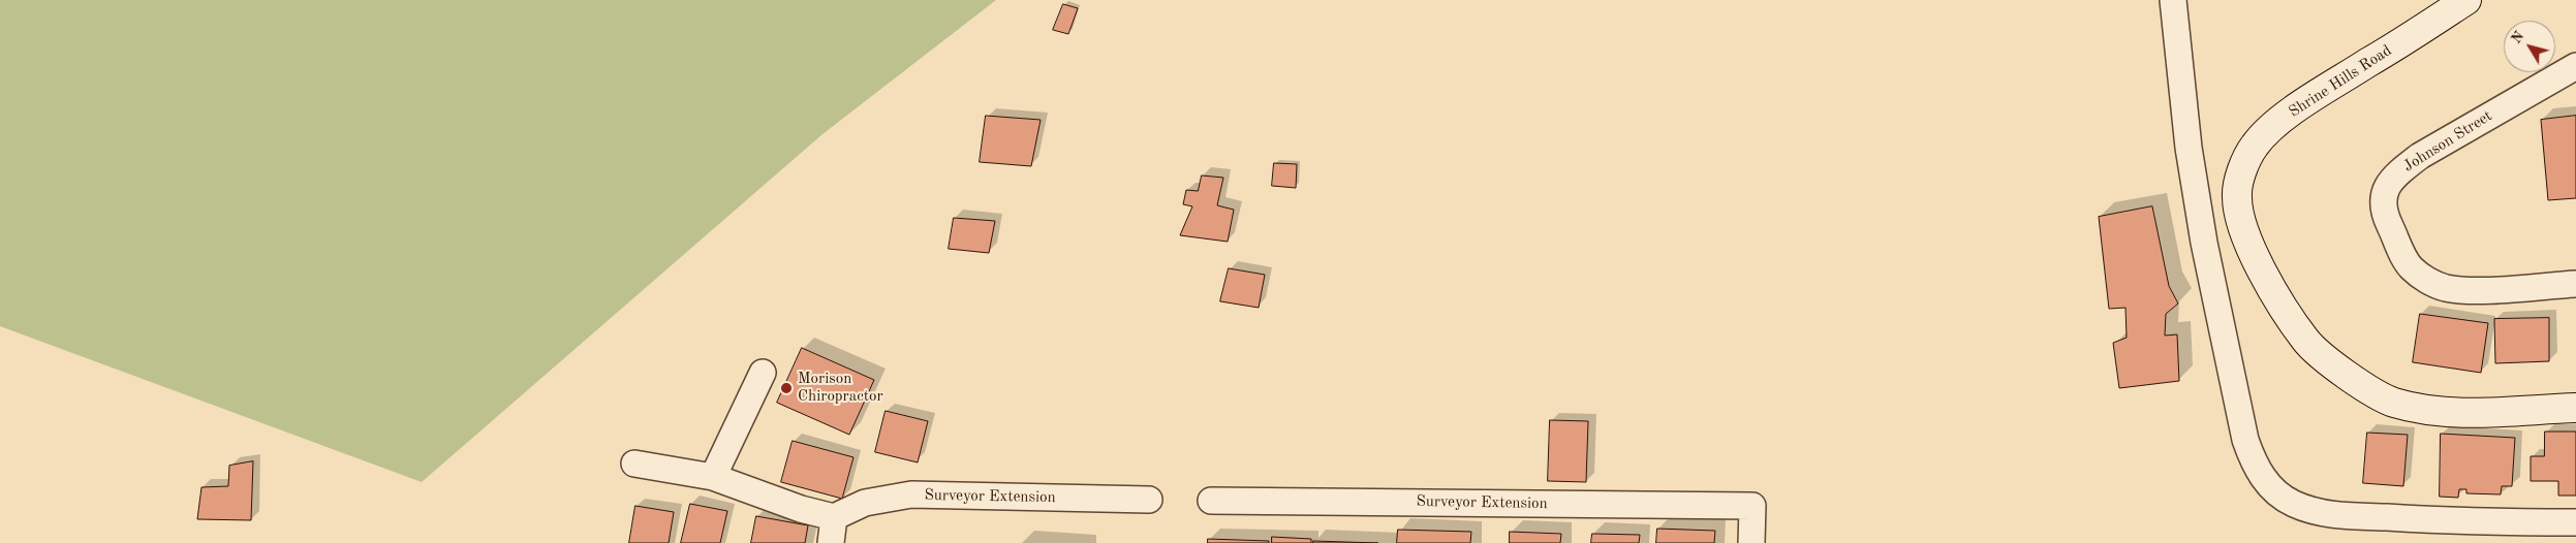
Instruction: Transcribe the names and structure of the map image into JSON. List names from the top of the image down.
{
  "streets": {
    "street": ["Shrine Hills Road", "Johnson Street", "Surveyor Extension"]
  },
  "places": ["Morison Chiropractor"],
  "north": "top left"
}
